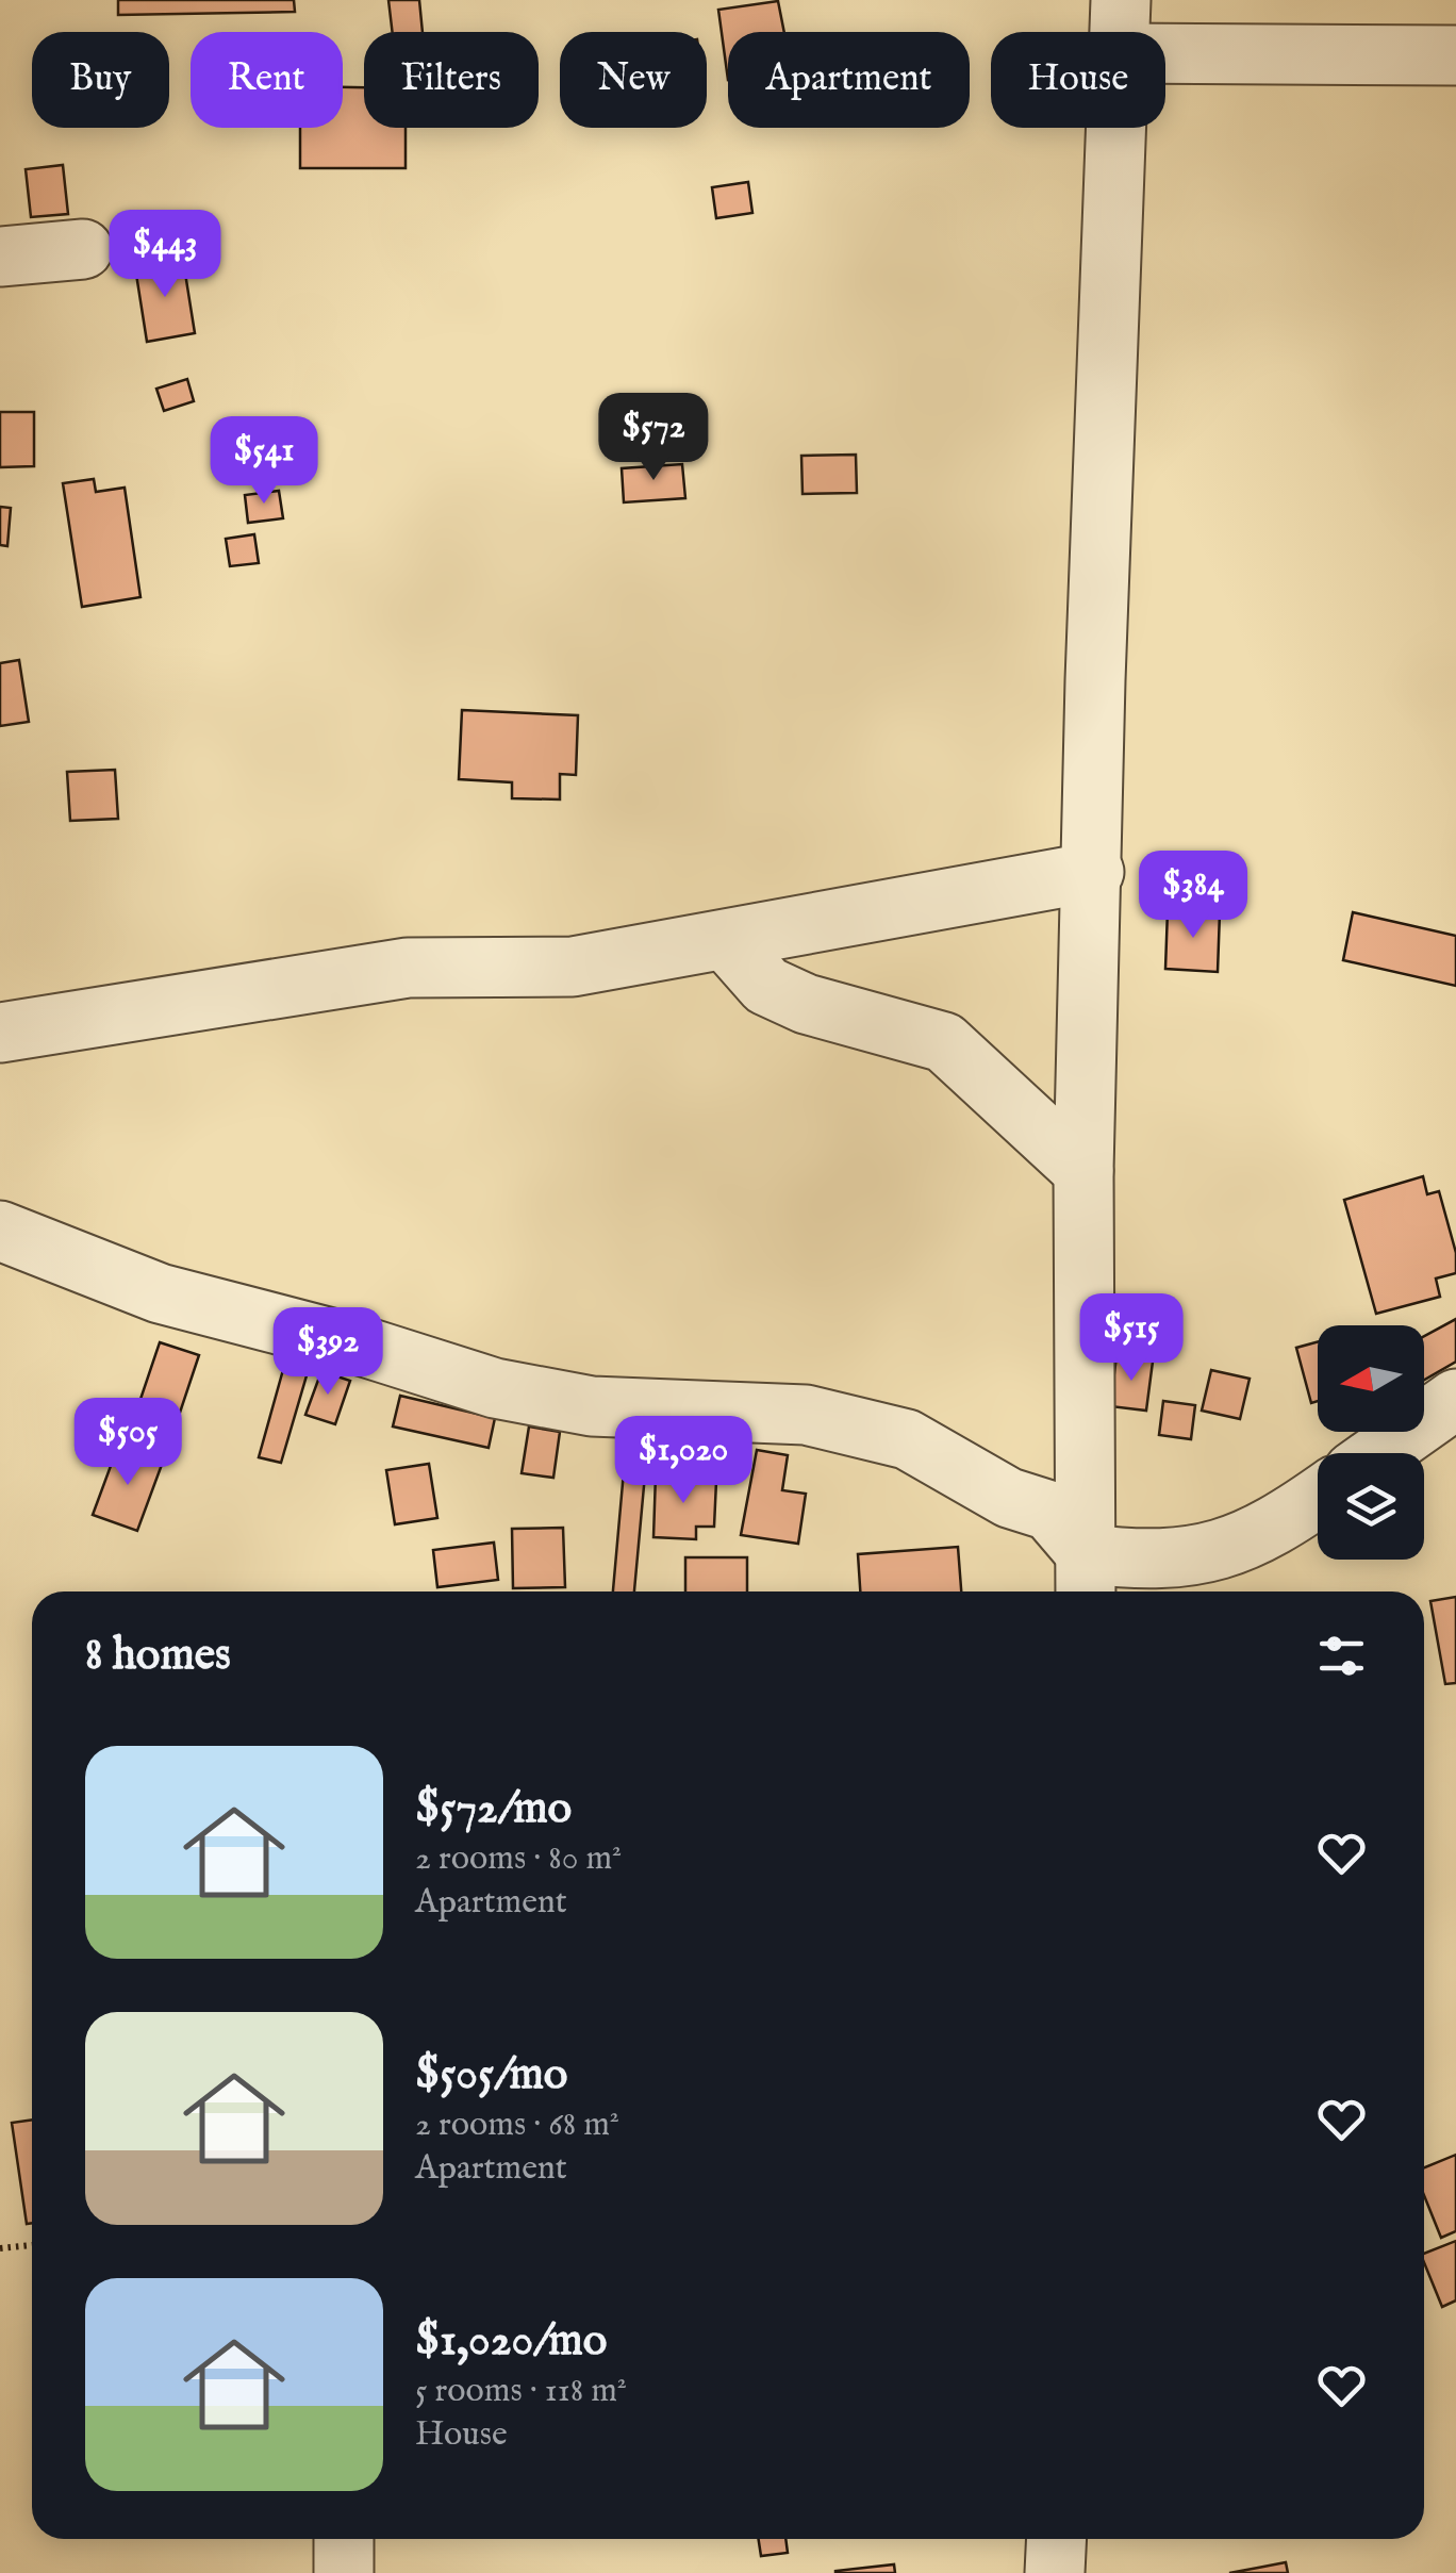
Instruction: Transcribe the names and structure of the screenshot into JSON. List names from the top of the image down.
{
  "north": "left",
  "page": {
    "chip": [
      "Buy",
      "Rent",
      "Filters",
      "New",
      "Apartment",
      "House"
    ],
    "price": [
      "$443",
      "$572",
      "$541",
      "$384",
      "$515",
      "$392",
      "$505",
      "$1,020"
    ],
    "heading": "8 homes",
    "list": [
      {
        "name": "$572/mo",
        "note": "2 rooms · 80 m² · Apartment"
      },
      {
        "name": "$505/mo",
        "note": "2 rooms · 68 m² · Apartment"
      },
      {
        "name": "$1,020/mo",
        "note": "5 rooms · 118 m² · House"
      }
    ]
  }
}
